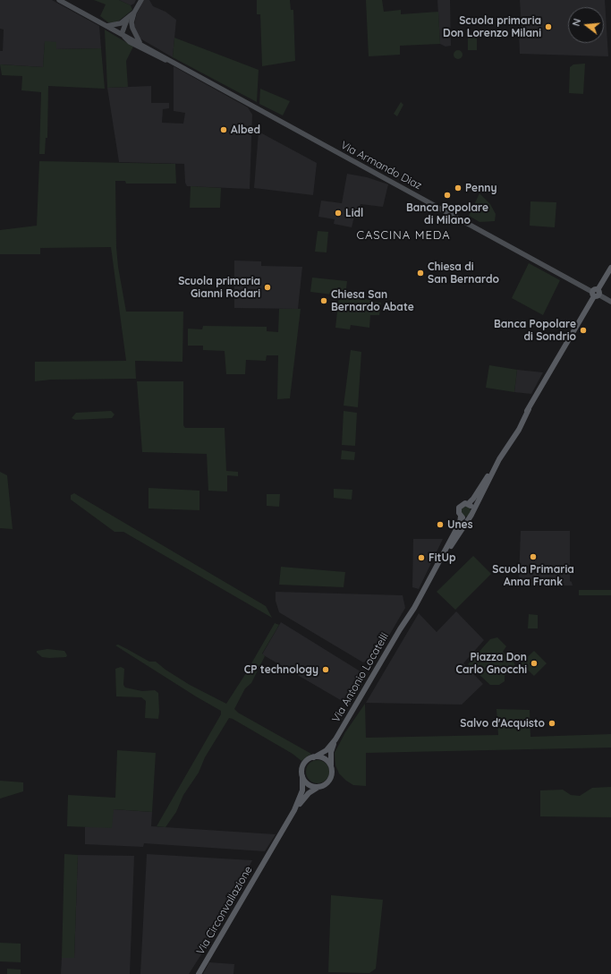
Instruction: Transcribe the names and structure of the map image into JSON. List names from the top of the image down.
{
  "streets": {
    "main road": ["Via Armando Diaz", "Via Antonio Locatelli", "Via Circonvallazione"]
  },
  "districts": ["CASCINA MEDA"],
  "places": [
    "Scuola primaria Don Lorenzo Milani",
    "Albed",
    "Penny",
    "Banca Popolare di Milano",
    "Lidl",
    "Chiesa di San Bernardo",
    "Scuola primaria Gianni Rodari",
    "Chiesa San Bernardo Abate",
    "Banca Popolare di Sondrio",
    "Unes",
    "Scuola Primaria Anna Frank",
    "FitUp",
    "Piazza Don Carlo Gnocchi",
    "CP technology",
    "Salvo d'Acquisto"
  ],
  "north": "left"
}
